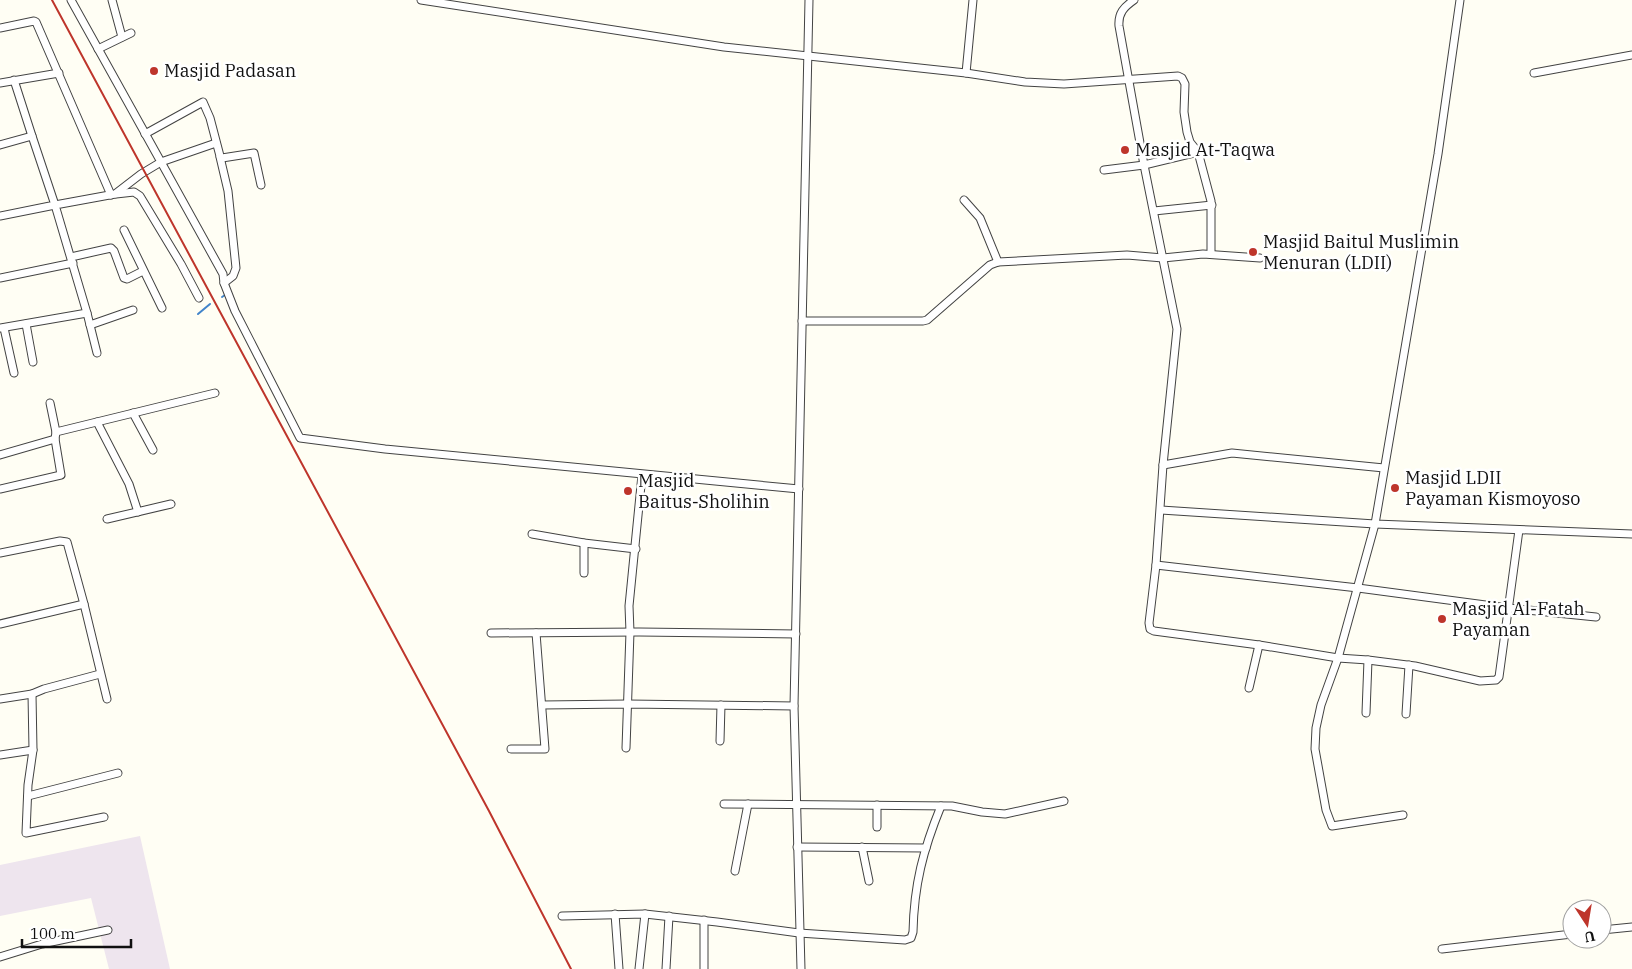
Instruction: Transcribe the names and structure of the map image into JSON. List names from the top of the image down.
{
  "places": [
    "Masjid Padasan",
    "Masjid At-Taqwa",
    "Masjid Baitul Muslimin Menuran (LDII)",
    "Masjid LDII Payaman Kismoyoso",
    "Masjid Baitus-Sholihin",
    "Masjid Al-Fatah Payaman"
  ],
  "scale_bar": "100 m",
  "north": "bottom"
}
